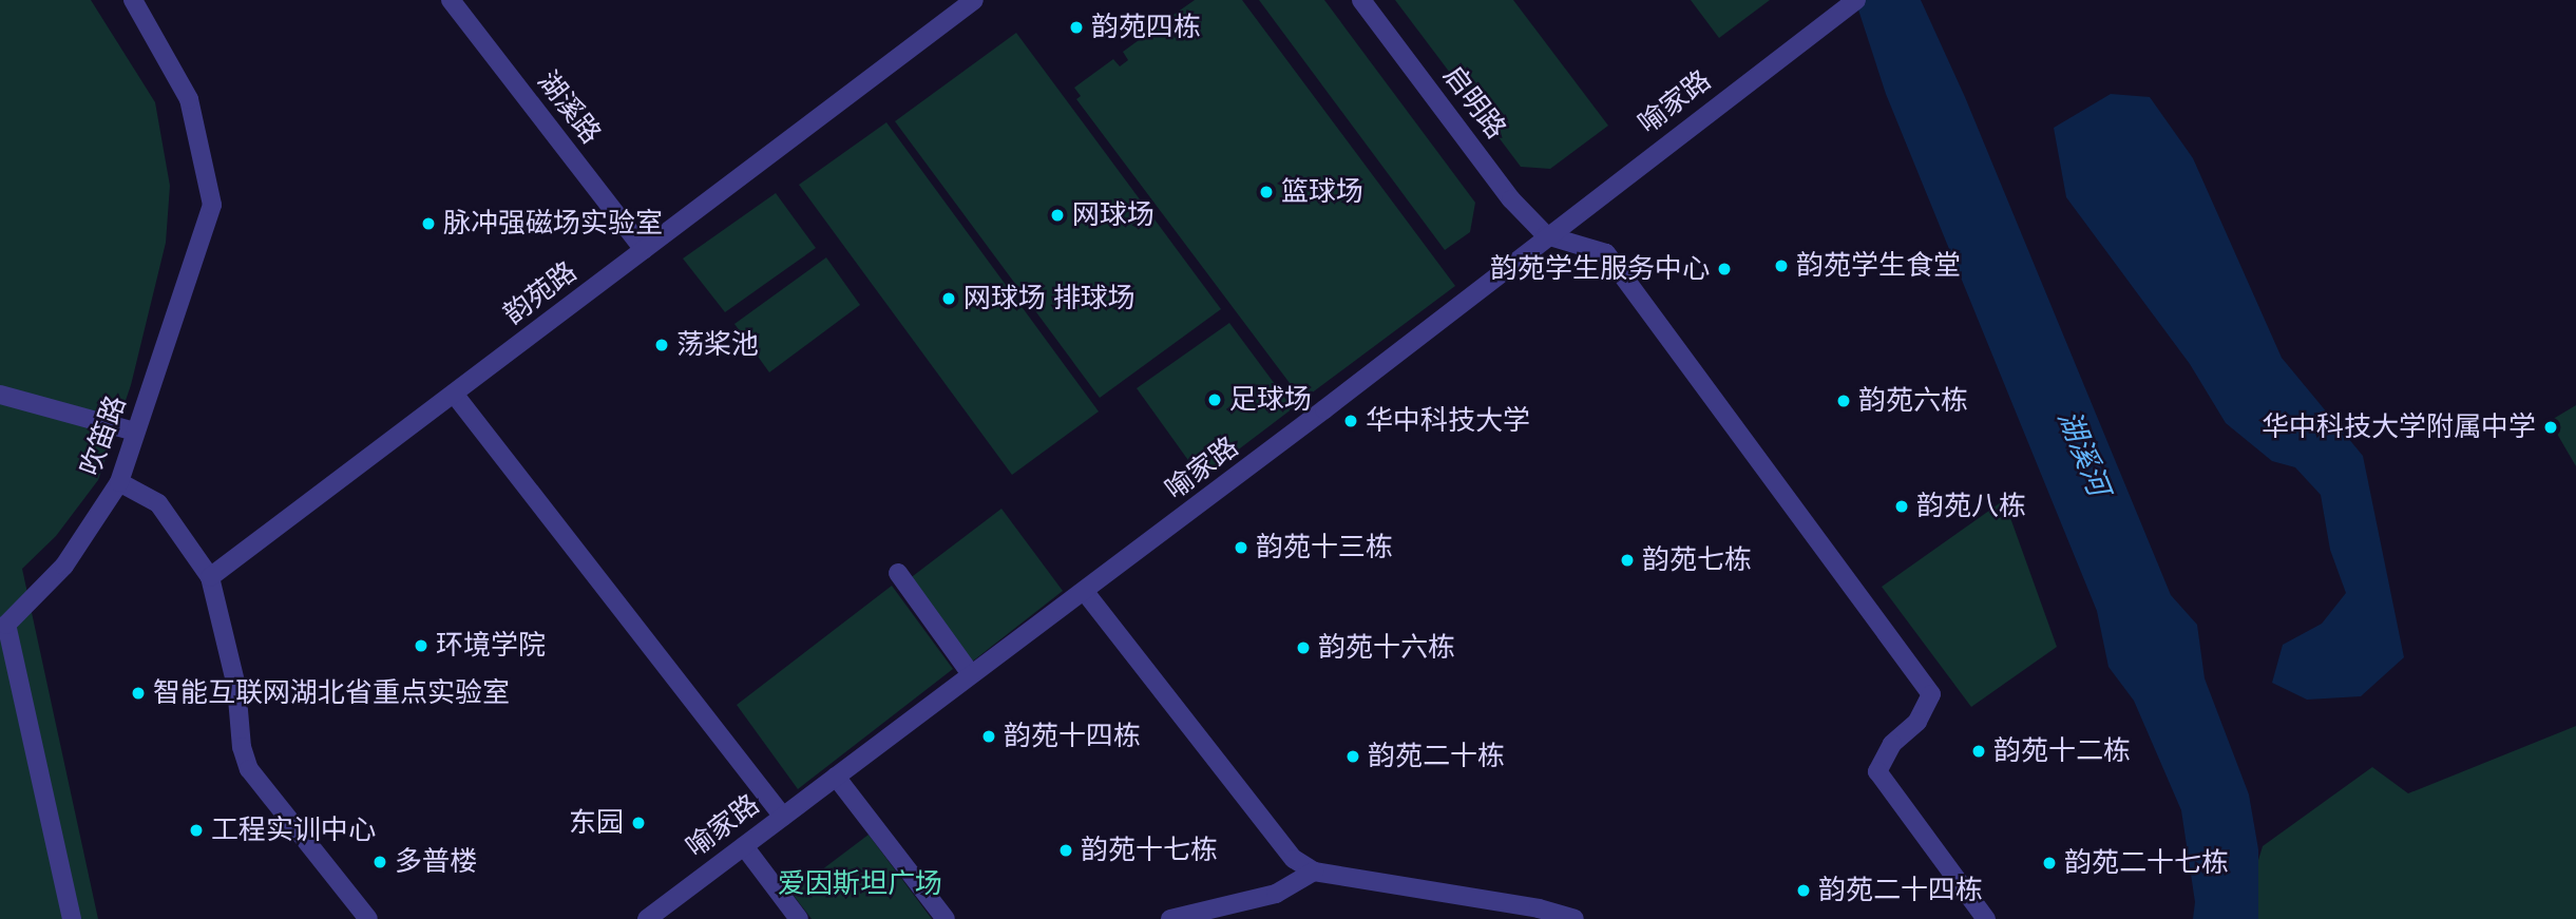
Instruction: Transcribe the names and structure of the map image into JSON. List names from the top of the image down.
{
  "streets": {
    "street": [
      "启明路",
      "喻家路",
      "湖溪路",
      "韵苑路",
      "吹笛路"
    ]
  },
  "crossings": [
    ["启明路", "喻家路"],
    ["湖溪路", "韵苑路"]
  ],
  "water": ["湖溪河"],
  "parks": ["爱因斯坦广场"],
  "places": [
    "韵苑四栋",
    "篮球场",
    "网球场",
    "脉冲强磁场实验室",
    "韵苑学生食堂",
    "韵苑学生服务中心",
    "网球场 排球场",
    "荡桨池",
    "足球场",
    "韵苑六栋",
    "华中科技大学",
    "华中科技大学附属中学",
    "韵苑八栋",
    "韵苑十三栋",
    "韵苑七栋",
    "环境学院",
    "韵苑十六栋",
    "智能互联网湖北省重点实验室",
    "韵苑十四栋",
    "韵苑十二栋",
    "韵苑二十栋",
    "东园",
    "工程实训中心",
    "韵苑十七栋",
    "多普楼",
    "韵苑二十七栋",
    "韵苑二十四栋"
  ]
}
